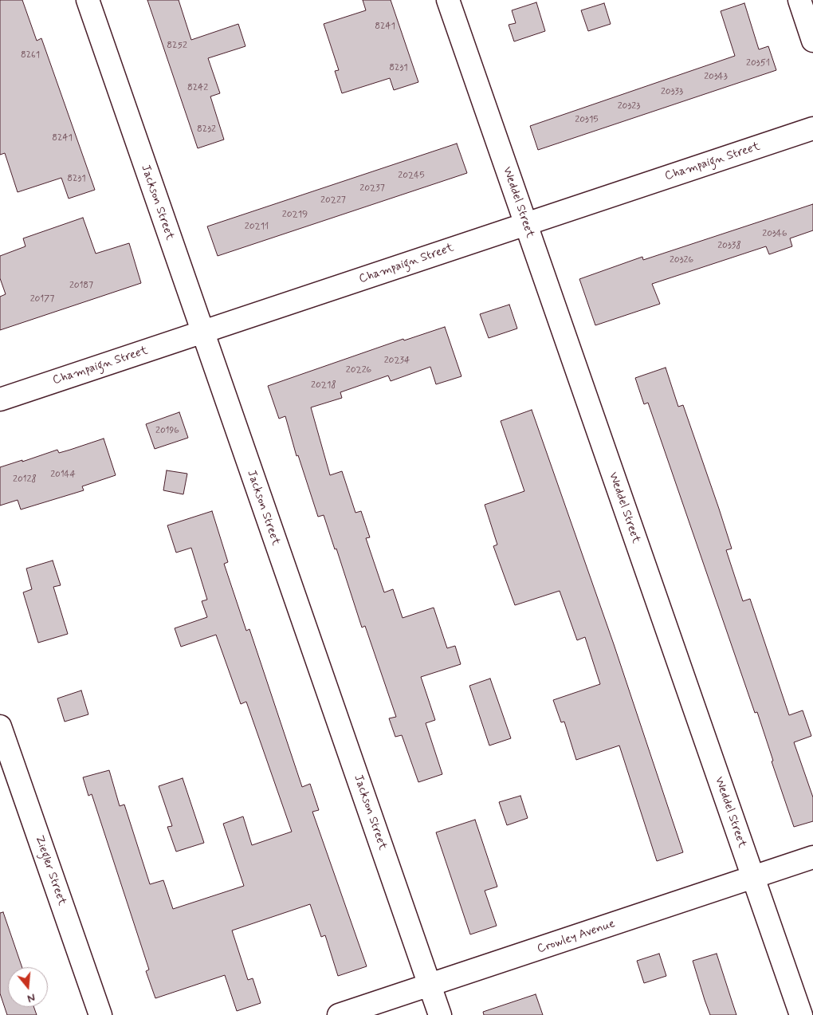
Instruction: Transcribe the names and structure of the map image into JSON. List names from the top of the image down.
{
  "streets": {
    "street": [
      "Champaign Street",
      "Jackson Street",
      "Weddel Street",
      "Ziegler Street",
      "Crowley Avenue"
    ]
  },
  "crossings": [
    ["Champaign Street", "Jackson Street"],
    ["Champaign Street", "Weddel Street"],
    ["Jackson Street", "Crowley Avenue"],
    ["Weddel Street", "Crowley Avenue"]
  ],
  "house_numbers": [
    "8241",
    "8252",
    "8261",
    "20351",
    "8231",
    "20343",
    "8242",
    "20333",
    "20323",
    "20315",
    "8232",
    "8241",
    "20245",
    "8231",
    "20237",
    "20227",
    "20219",
    "20211",
    "20346",
    "20338",
    "20326",
    "20187",
    "20177",
    "20234",
    "20226",
    "20218",
    "20196",
    "20144",
    "20128"
  ],
  "north": "bottom"
}
